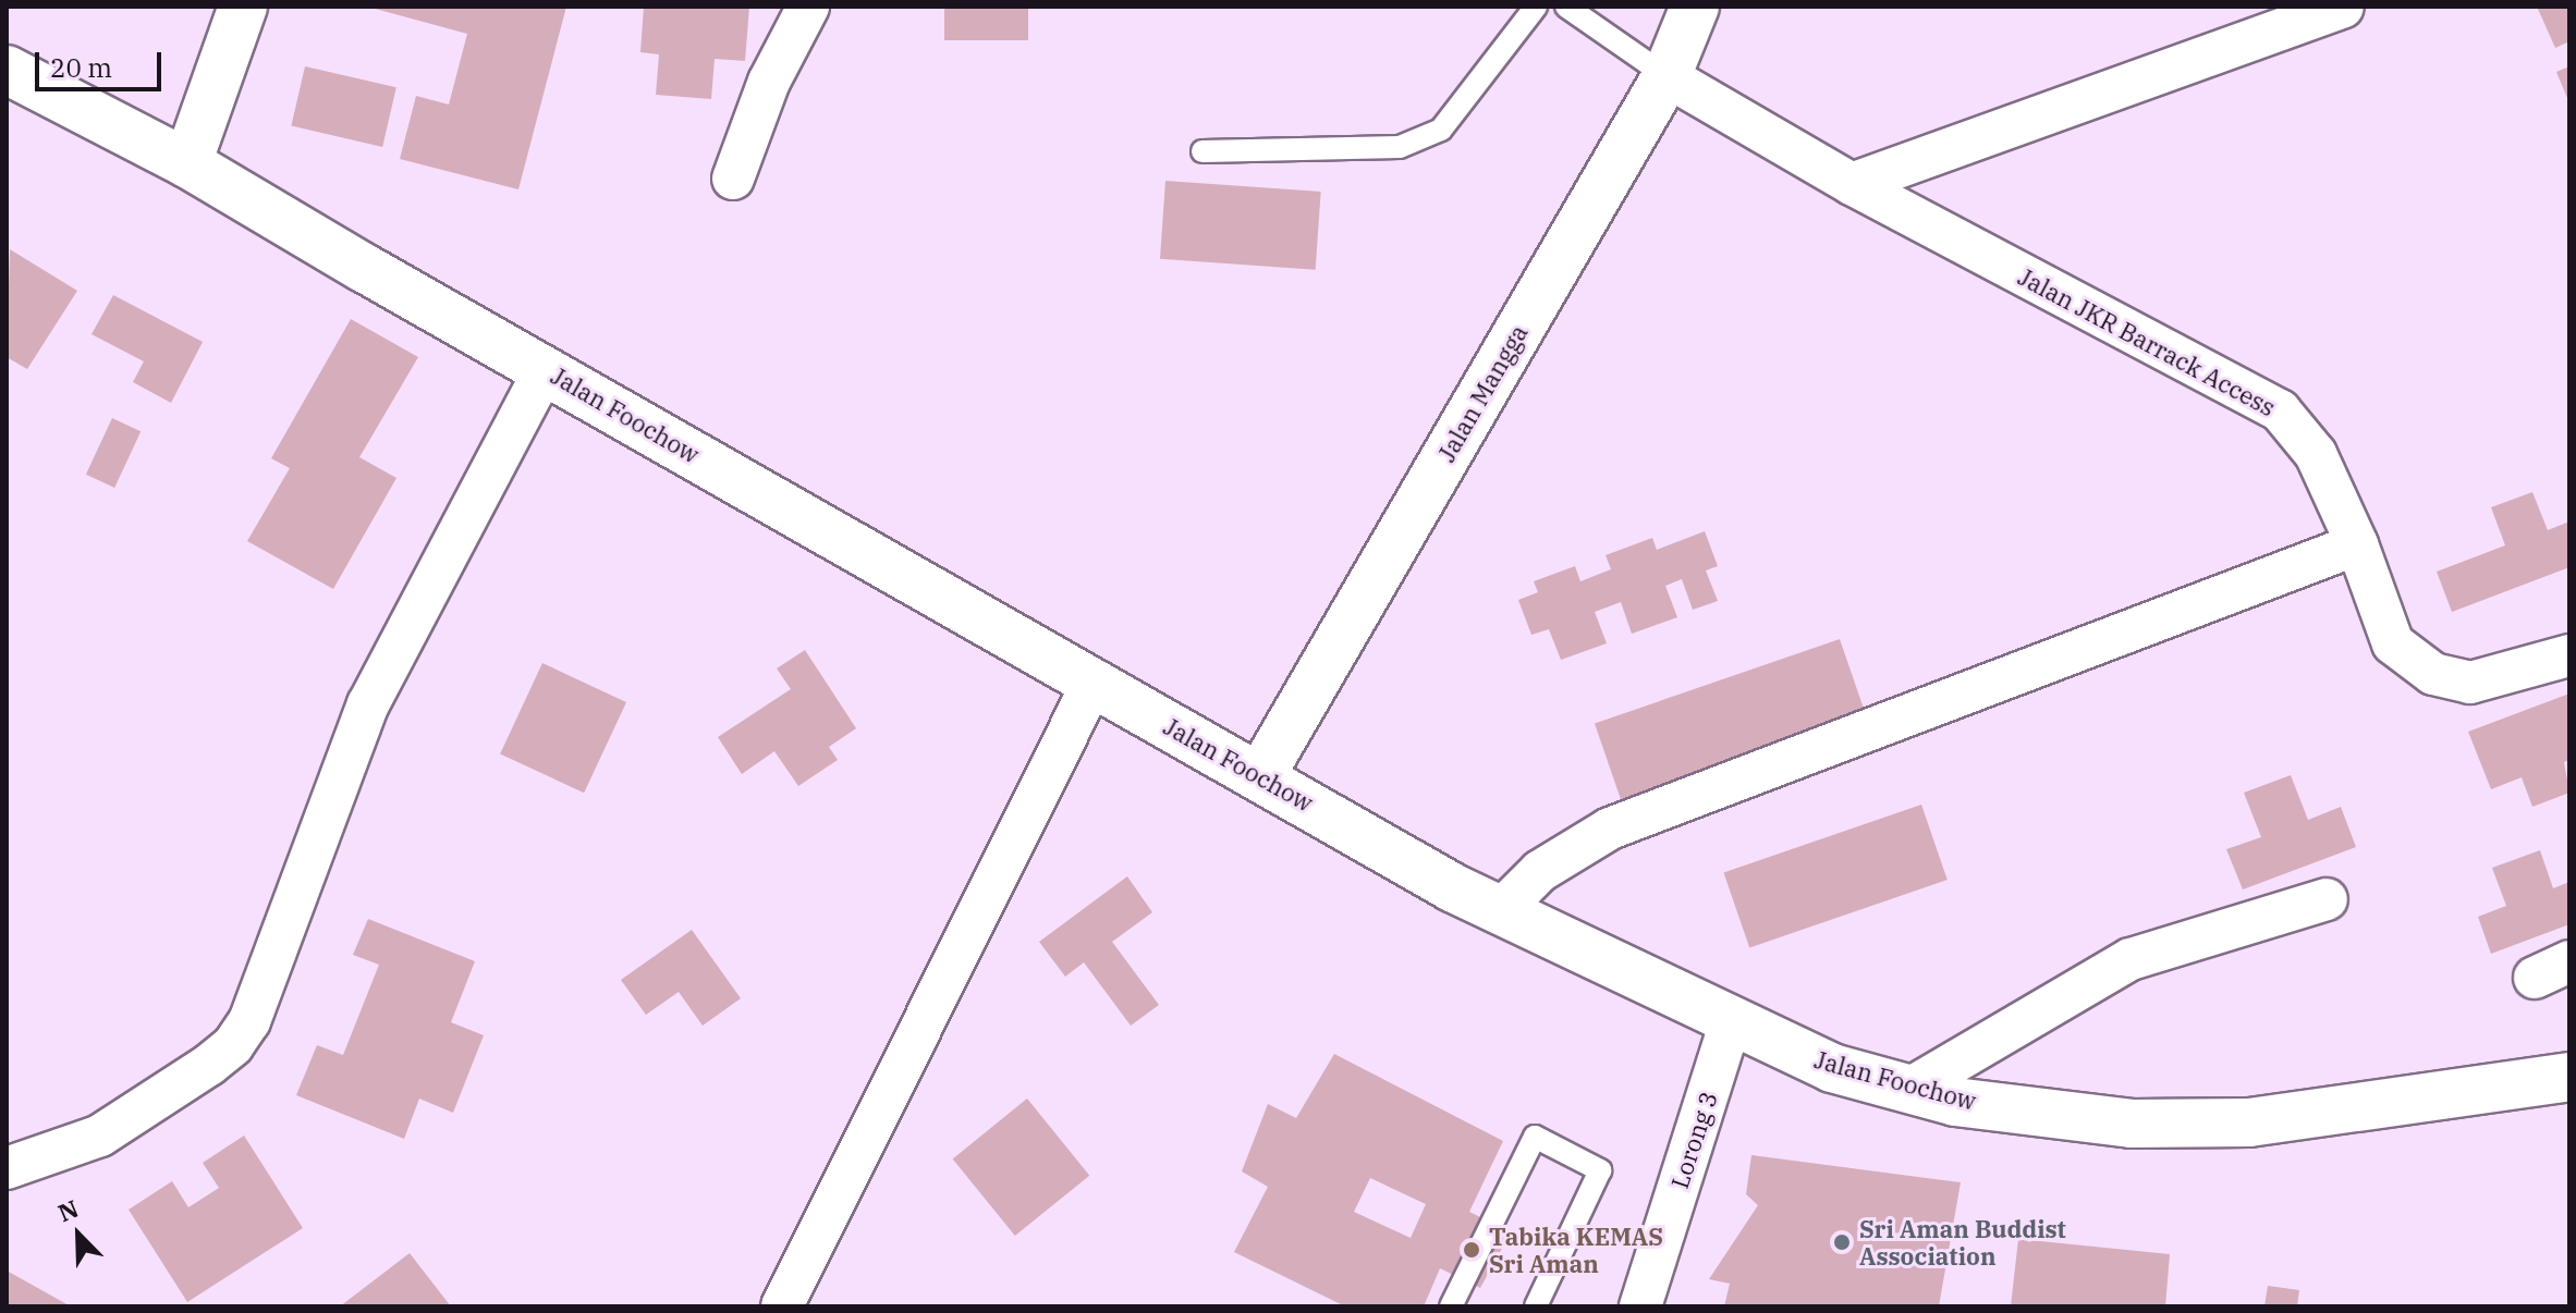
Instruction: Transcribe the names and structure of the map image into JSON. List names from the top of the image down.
{
  "streets": {
    "main road": ["Jalan Mangga", "Jalan Foochow"],
    "street": ["Jalan JKR Barrack Access", "Lorong 3"]
  },
  "crossings": [
    ["Jalan JKR Barrack Access", "Jalan Mangga"],
    ["Jalan Mangga", "Jalan Foochow"],
    ["Jalan Foochow", "Lorong 3"]
  ],
  "places": ["Sri Aman Buddist Association", "Tabika KEMAS Sri Aman"],
  "scale_bar": "20 m",
  "north": "top left"
}
